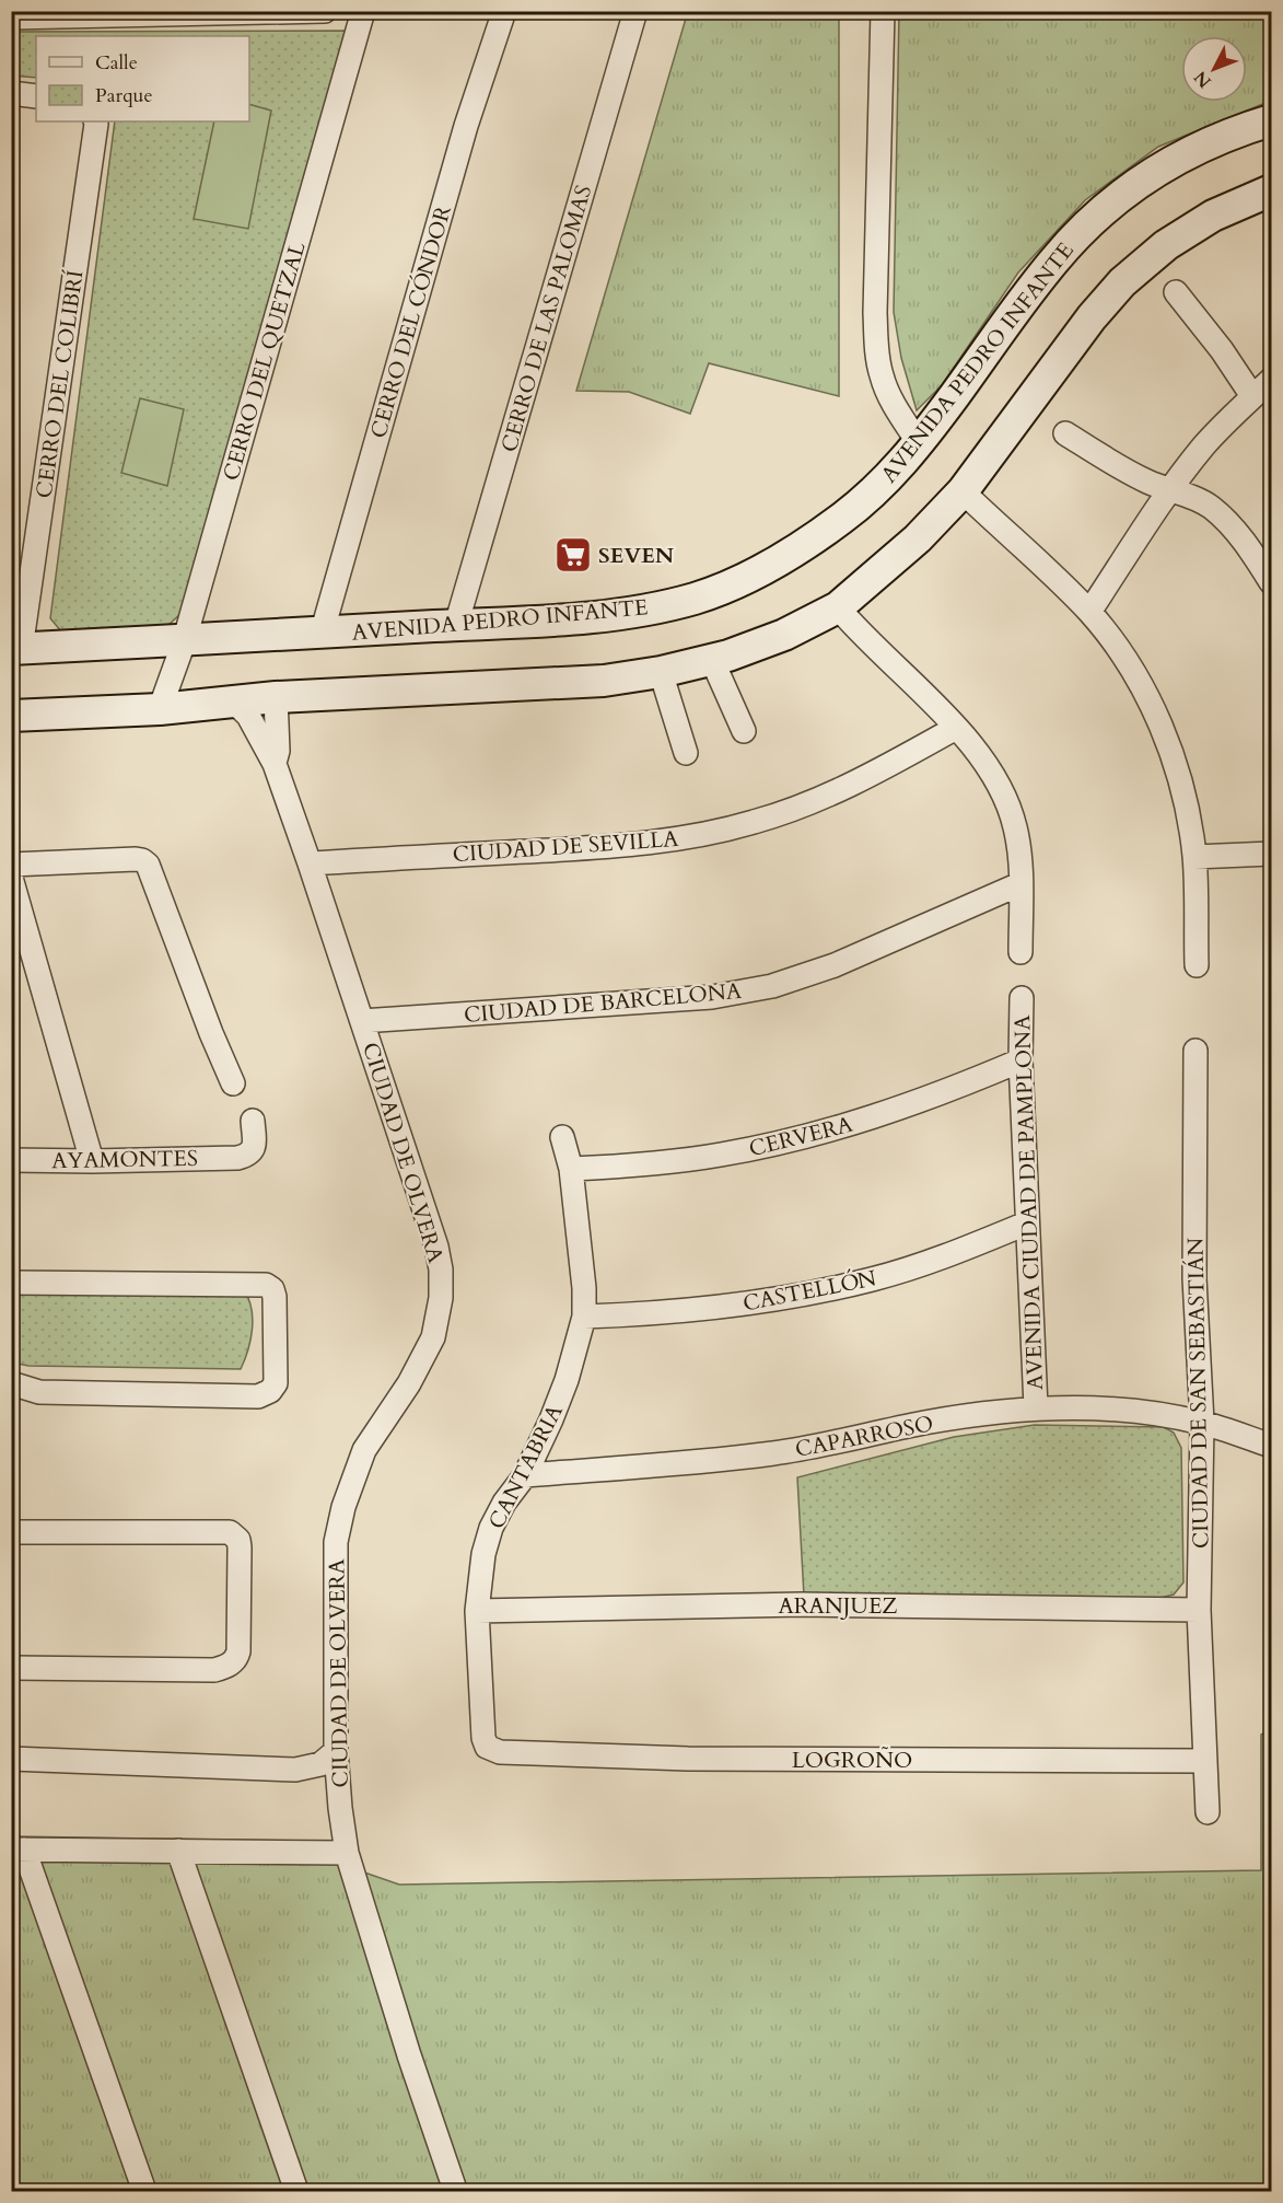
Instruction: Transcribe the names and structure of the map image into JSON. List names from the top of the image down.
{
  "streets": {
    "main road": ["AVENIDA PEDRO INFANTE"],
    "street": [
      "CERRO DE LAS PALOMAS",
      "CERRO DEL CÓNDOR",
      "CERRO DEL QUETZAL",
      "CERRO DEL COLIBRÍ",
      "CIUDAD DE SEVILLA",
      "CIUDAD DE BARCELONA",
      "CERVERA",
      "CIUDAD DE OLVERA",
      "AYAMONTES",
      "AVENIDA CIUDAD DE PAMPLONA",
      "CASTELLÓN",
      "CIUDAD DE SAN SEBASTIÁN",
      "CAPARROSO",
      "CANTABRIA",
      "ARANJUEZ",
      "LOGROÑO"
    ]
  },
  "crossings": [
    ["CERRO DE LAS PALOMAS", "AVENIDA PEDRO INFANTE"],
    ["CERRO DEL CÓNDOR", "AVENIDA PEDRO INFANTE"],
    ["CERRO DEL QUETZAL", "AVENIDA PEDRO INFANTE"],
    ["AVENIDA PEDRO INFANTE", "CERRO DEL COLIBRÍ"],
    ["CIUDAD DE SEVILLA", "CIUDAD DE OLVERA"],
    ["CIUDAD DE BARCELONA", "CIUDAD DE OLVERA"],
    ["CERVERA", "AVENIDA CIUDAD DE PAMPLONA"],
    ["CERVERA", "CANTABRIA"],
    ["AVENIDA CIUDAD DE PAMPLONA", "CASTELLÓN"],
    ["AVENIDA CIUDAD DE PAMPLONA", "CAPARROSO"],
    ["CASTELLÓN", "CANTABRIA"],
    ["CIUDAD DE SAN SEBASTIÁN", "CAPARROSO"],
    ["CIUDAD DE SAN SEBASTIÁN", "ARANJUEZ"],
    ["CIUDAD DE SAN SEBASTIÁN", "LOGROÑO"],
    ["CAPARROSO", "CANTABRIA"],
    ["CANTABRIA", "ARANJUEZ"],
    ["CANTABRIA", "LOGROÑO"]
  ],
  "places": {
    "supermarket": ["SEVEN"]
  },
  "legend": ["Calle", "Parque"],
  "north": "bottom left"
}
